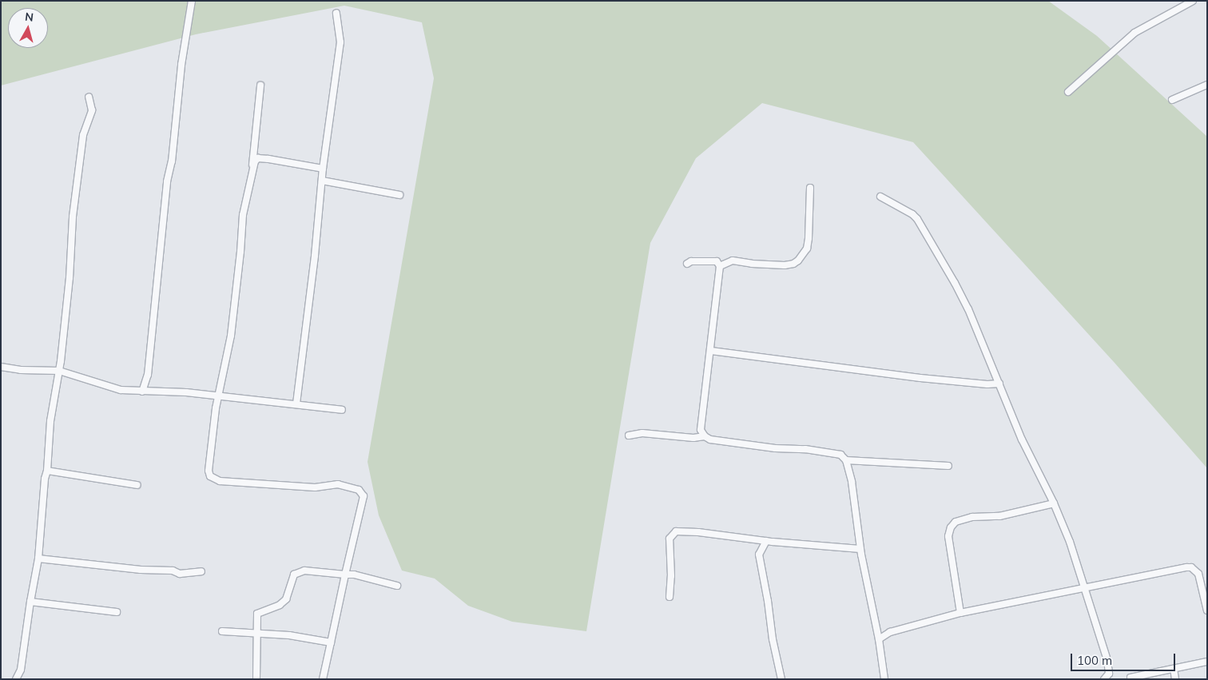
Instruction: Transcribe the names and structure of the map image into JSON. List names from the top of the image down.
{
  "scale_bar": "100 m",
  "north": "top"
}
